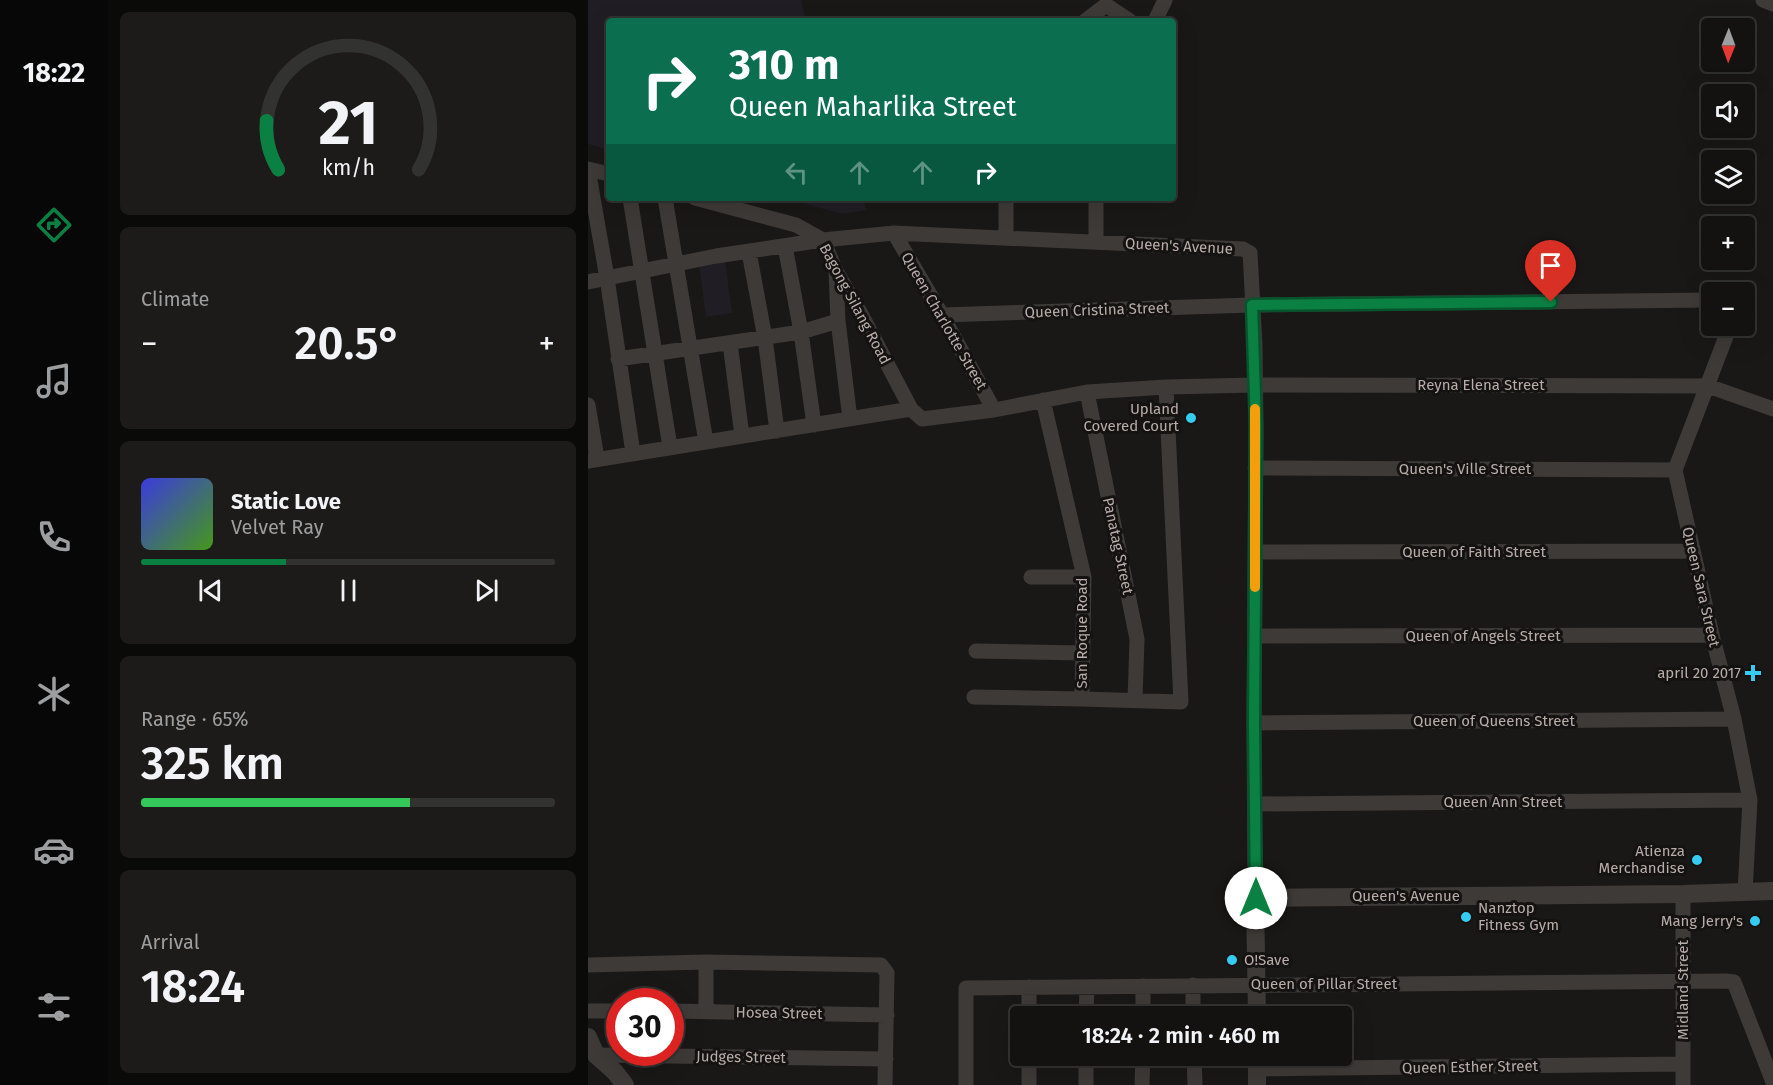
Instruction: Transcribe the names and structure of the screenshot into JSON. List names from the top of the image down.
{
  "streets": {
    "street": [
      "Queen's Avenue",
      "Bagong Silang Road",
      "Queen Cristina Street",
      "Queen Charlotte Street",
      "Reyna Elena Street",
      "Queen's Ville Street",
      "Panatag Street",
      "Queen of Faith Street",
      "Queen Sara Street",
      "San Roque Road",
      "Queen of Angels Street",
      "Queen of Queens Street",
      "Queen Ann Street",
      "Queen of Pillar Street",
      "Midland Street",
      "Hosea Street",
      "Judges Street",
      "Queen Esther Street"
    ]
  },
  "crossings": [
    ["Queen's Avenue", "Bagong Silang Road"],
    ["Queen's Avenue", "Queen Cristina Street"],
    ["Queen's Avenue", "Queen Charlotte Street"],
    ["Queen's Avenue", "Reyna Elena Street"],
    ["Queen's Avenue", "Queen's Ville Street"],
    ["Queen's Avenue", "Queen of Faith Street"],
    ["Queen's Avenue", "Queen Sara Street"],
    ["Queen's Avenue", "Queen of Angels Street"],
    ["Queen's Avenue", "Queen of Queens Street"],
    ["Queen's Avenue", "Queen Ann Street"],
    ["Queen's Avenue", "Queen of Pillar Street"],
    ["Queen's Avenue", "Midland Street"],
    ["Queen Cristina Street", "Queen Charlotte Street"],
    ["Queen Charlotte Street", "Reyna Elena Street"],
    ["Reyna Elena Street", "Panatag Street"],
    ["Reyna Elena Street", "San Roque Road"],
    ["Queen's Ville Street", "Queen Sara Street"],
    ["Panatag Street", "San Roque Road"],
    ["Queen of Faith Street", "Queen Sara Street"],
    ["Queen Sara Street", "Queen of Angels Street"],
    ["Queen Sara Street", "Queen of Queens Street"],
    ["Queen Sara Street", "Queen Ann Street"],
    ["Queen of Pillar Street", "Midland Street"],
    ["Midland Street", "Queen Esther Street"]
  ],
  "places": {
    "other": [
      "Upland Covered Court",
      "Atienza Merchandise",
      "Nanztop Fitness Gym",
      "Mang Jerry's",
      "O!Save"
    ],
    "health": ["april 20 2017"]
  },
  "north": "bottom",
  "page": {
    "tabs": "18:22",
    "map_buttons": ["+", "−"],
    "turn": ["310 m", "Queen Maharlika Street"],
    "tile": [
      "Climate",
      ["Range · 65%", "325 km"],
      ["Arrival", "18:24"]
    ],
    "heat": ["−", "20.5°", "+"],
    "song": ["Static Love", "Velvet Ray"],
    "limit": "30",
    "trip": "18:24 · 2 min · 460 m",
    "gauge": ["21", "km/h"]
  }
}
